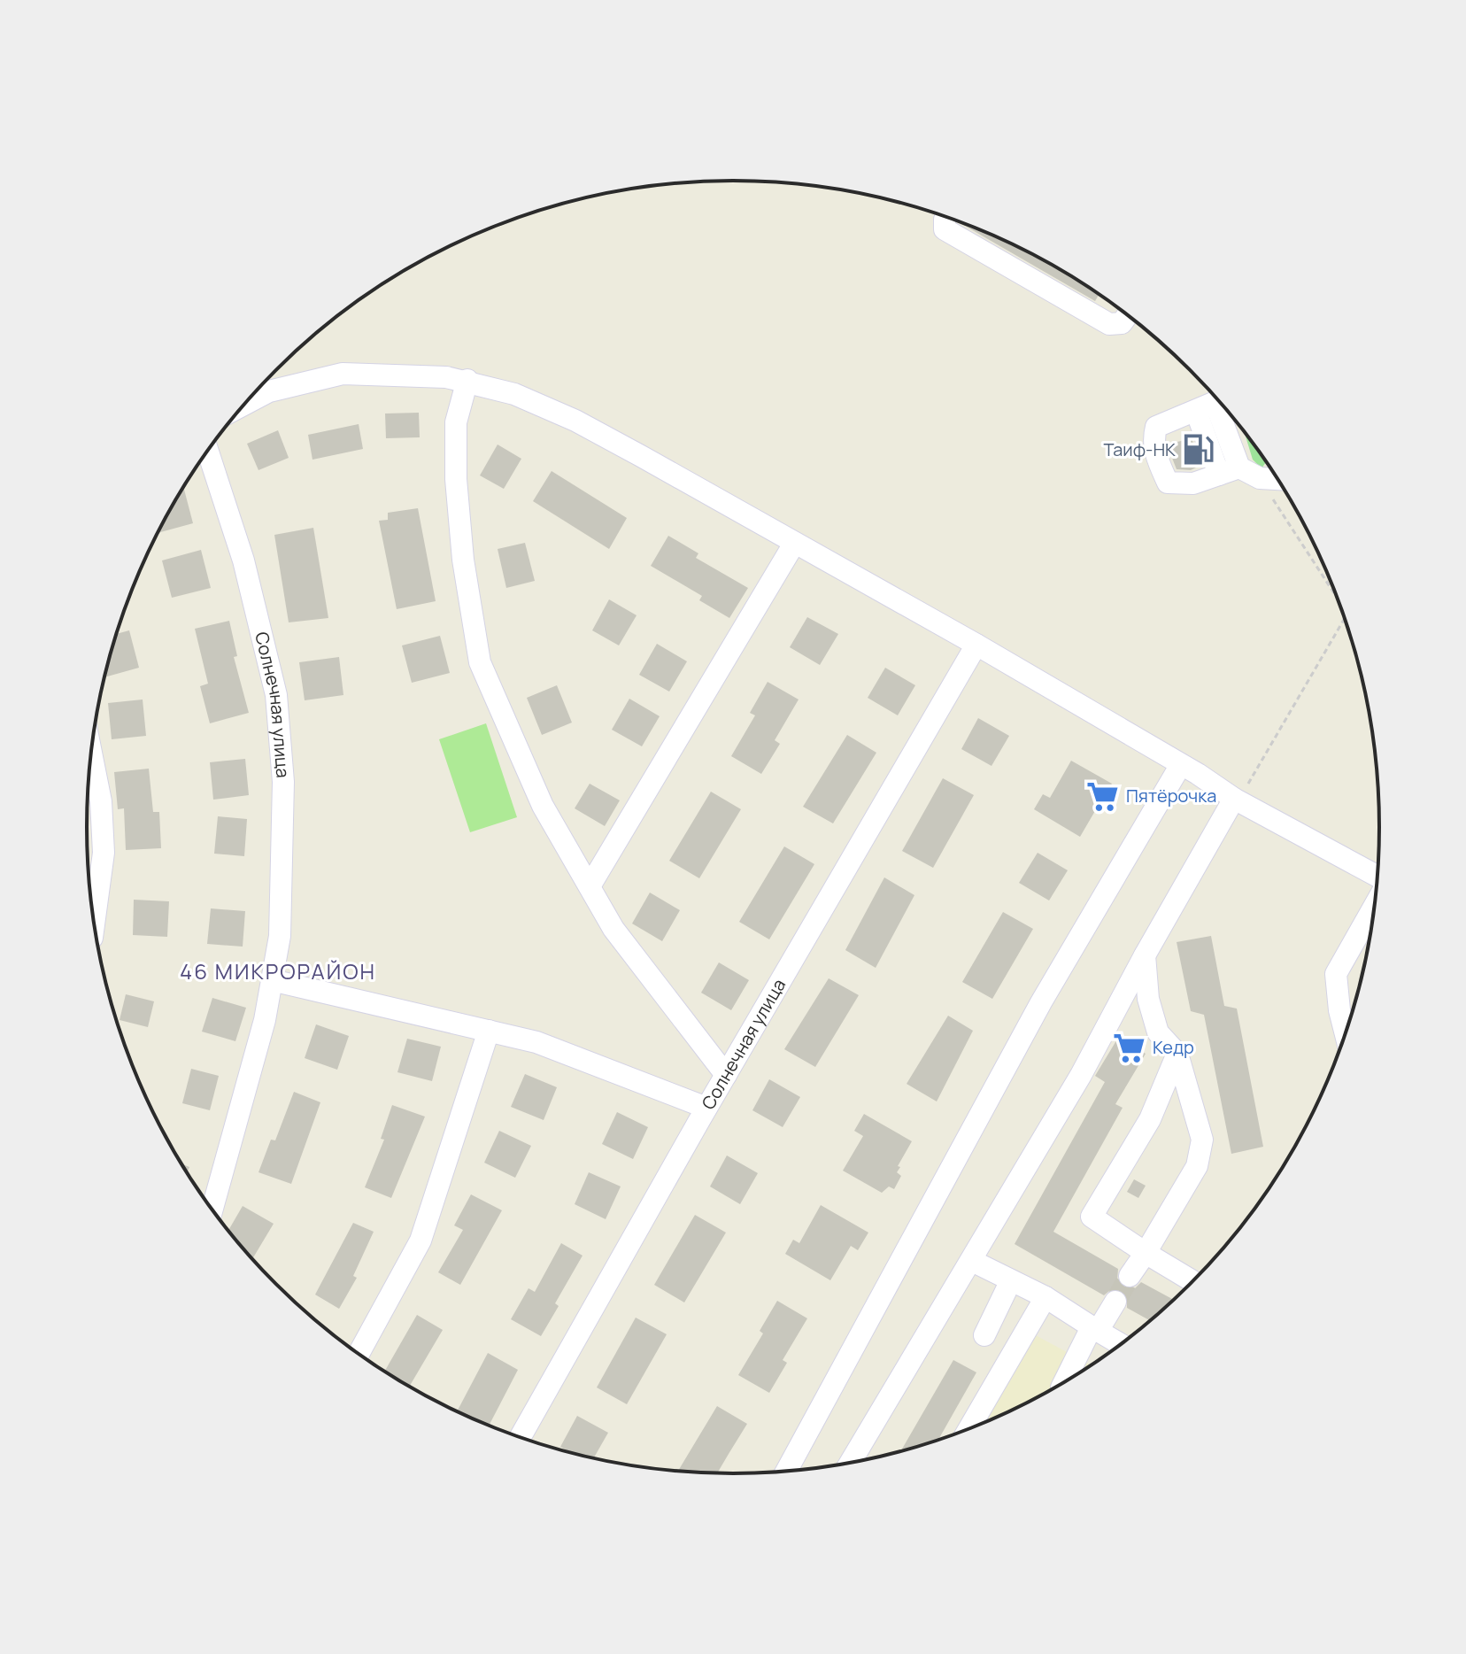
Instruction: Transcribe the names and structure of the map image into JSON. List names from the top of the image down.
{
  "streets": {
    "street": ["Солнечная улица"]
  },
  "districts": ["46 МИКРОРАЙОН"],
  "places": {
    "fuel station": ["Таиф-НК"],
    "supermarket": ["Пятёрочка", "Кедр"]
  }
}
